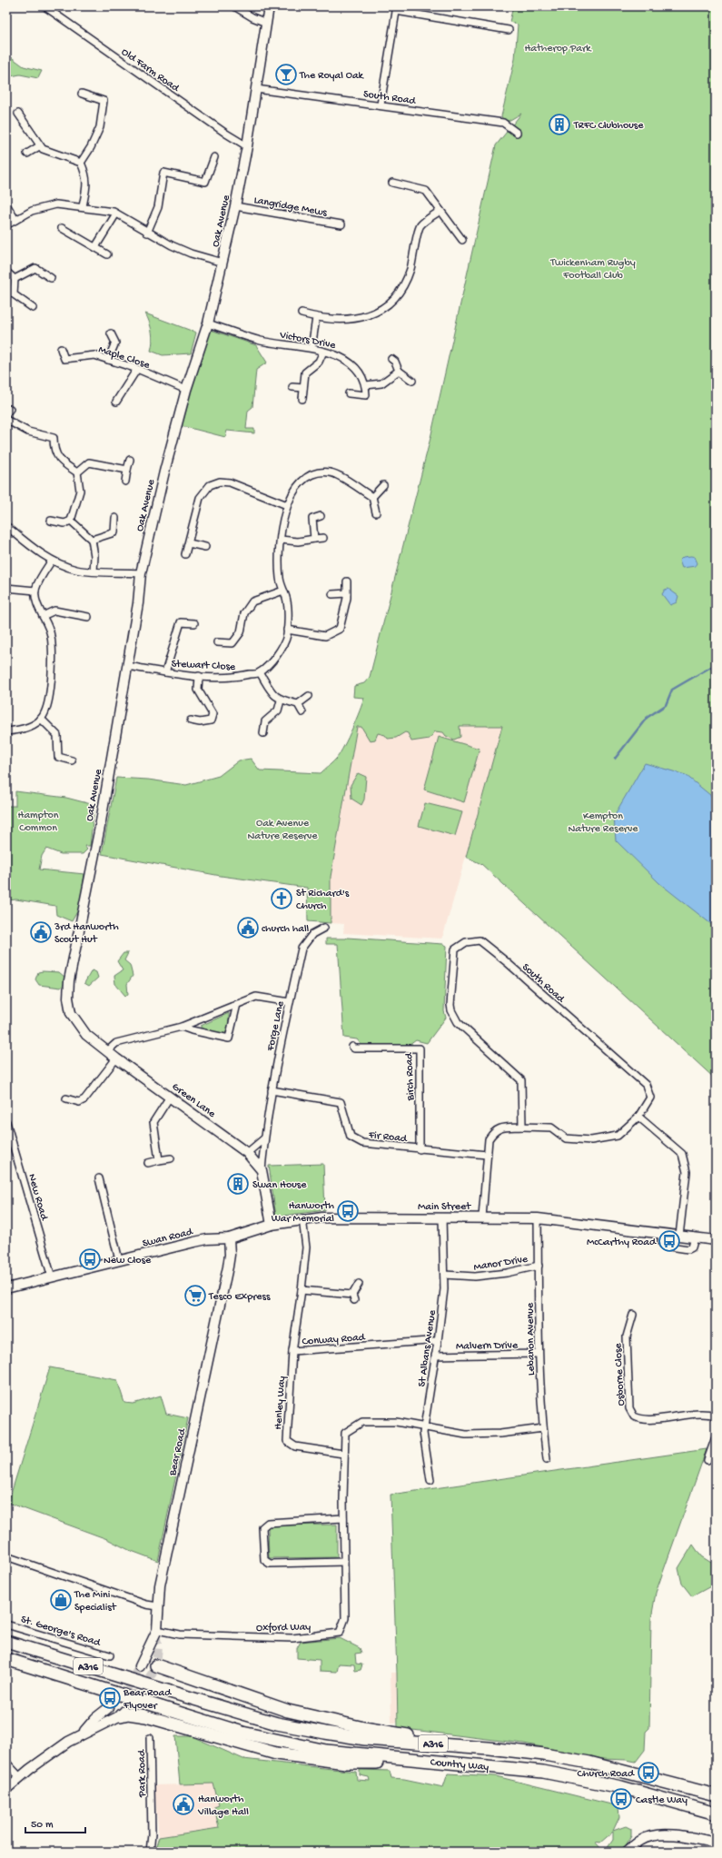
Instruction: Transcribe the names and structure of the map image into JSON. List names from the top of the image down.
{
  "streets": {
    "highway": ["A316", "Country Way"],
    "street": [
      "Old Farm Road",
      "South Road",
      "Langridge Mews",
      "Oak Avenue",
      "Victors Drive",
      "Maple Close",
      "Stewart Close",
      "Forge Lane",
      "Birch Road",
      "Green Lane",
      "Fir Road",
      "New Road",
      "Main Street",
      "Swan Road",
      "Manor Drive",
      "Conway Road",
      "Lebanon Avenue",
      "Malvern Drive",
      "St Albans Avenue",
      "Osborne Close",
      "Henley Way",
      "Bear Road",
      "Oxford Way",
      "St. George's Road",
      "Park Road"
    ]
  },
  "crossings": [
    ["Old Farm Road", "Oak Avenue"],
    ["South Road", "Oak Avenue"],
    ["South Road", "Fir Road"],
    ["South Road", "Main Street"],
    ["Langridge Mews", "Oak Avenue"],
    ["Oak Avenue", "Victors Drive"],
    ["Oak Avenue", "Maple Close"],
    ["Oak Avenue", "Stewart Close"],
    ["Oak Avenue", "Green Lane"],
    ["Forge Lane", "Green Lane"],
    ["Forge Lane", "Fir Road"],
    ["Birch Road", "Fir Road"],
    ["Green Lane", "Main Street"],
    ["New Road", "Swan Road"],
    ["Main Street", "Swan Road"],
    ["Main Street", "Conway Road"],
    ["Main Street", "Lebanon Avenue"],
    ["Main Street", "St Albans Avenue"],
    ["Main Street", "Bear Road"],
    ["Swan Road", "Bear Road"],
    ["Manor Drive", "Lebanon Avenue"],
    ["Manor Drive", "St Albans Avenue"],
    ["Conway Road", "St Albans Avenue"],
    ["Conway Road", "Henley Way"],
    ["Lebanon Avenue", "Malvern Drive"],
    ["Malvern Drive", "St Albans Avenue"],
    ["St Albans Avenue", "Oxford Way"],
    ["Henley Way", "Oxford Way"],
    ["Bear Road", "Oxford Way"]
  ],
  "parks": [
    "Hatherop Park",
    "Twickenham Rugby Football Club",
    "Hampton Common",
    "Kempton Nature Reserve",
    "Oak Avenue Nature Reserve"
  ],
  "places": {
    "bar": ["The Royal Oak"],
    "building": ["TRFC Clubhouse", "Swan House"],
    "church": ["St Richard's Church"],
    "public building": ["church hall", "3rd Hanworth Scout Hut", "Hanworth Village Hall"],
    "bus stop": [
      "Hanworth War Memorial",
      "McCarthy Road",
      "New Close",
      "Bear Road Flyover",
      "Church Road",
      "Castle Way"
    ],
    "supermarket": ["Tesco Express"],
    "shop": ["The Mini Specialist"]
  },
  "scale_bar": "50 m"
}
